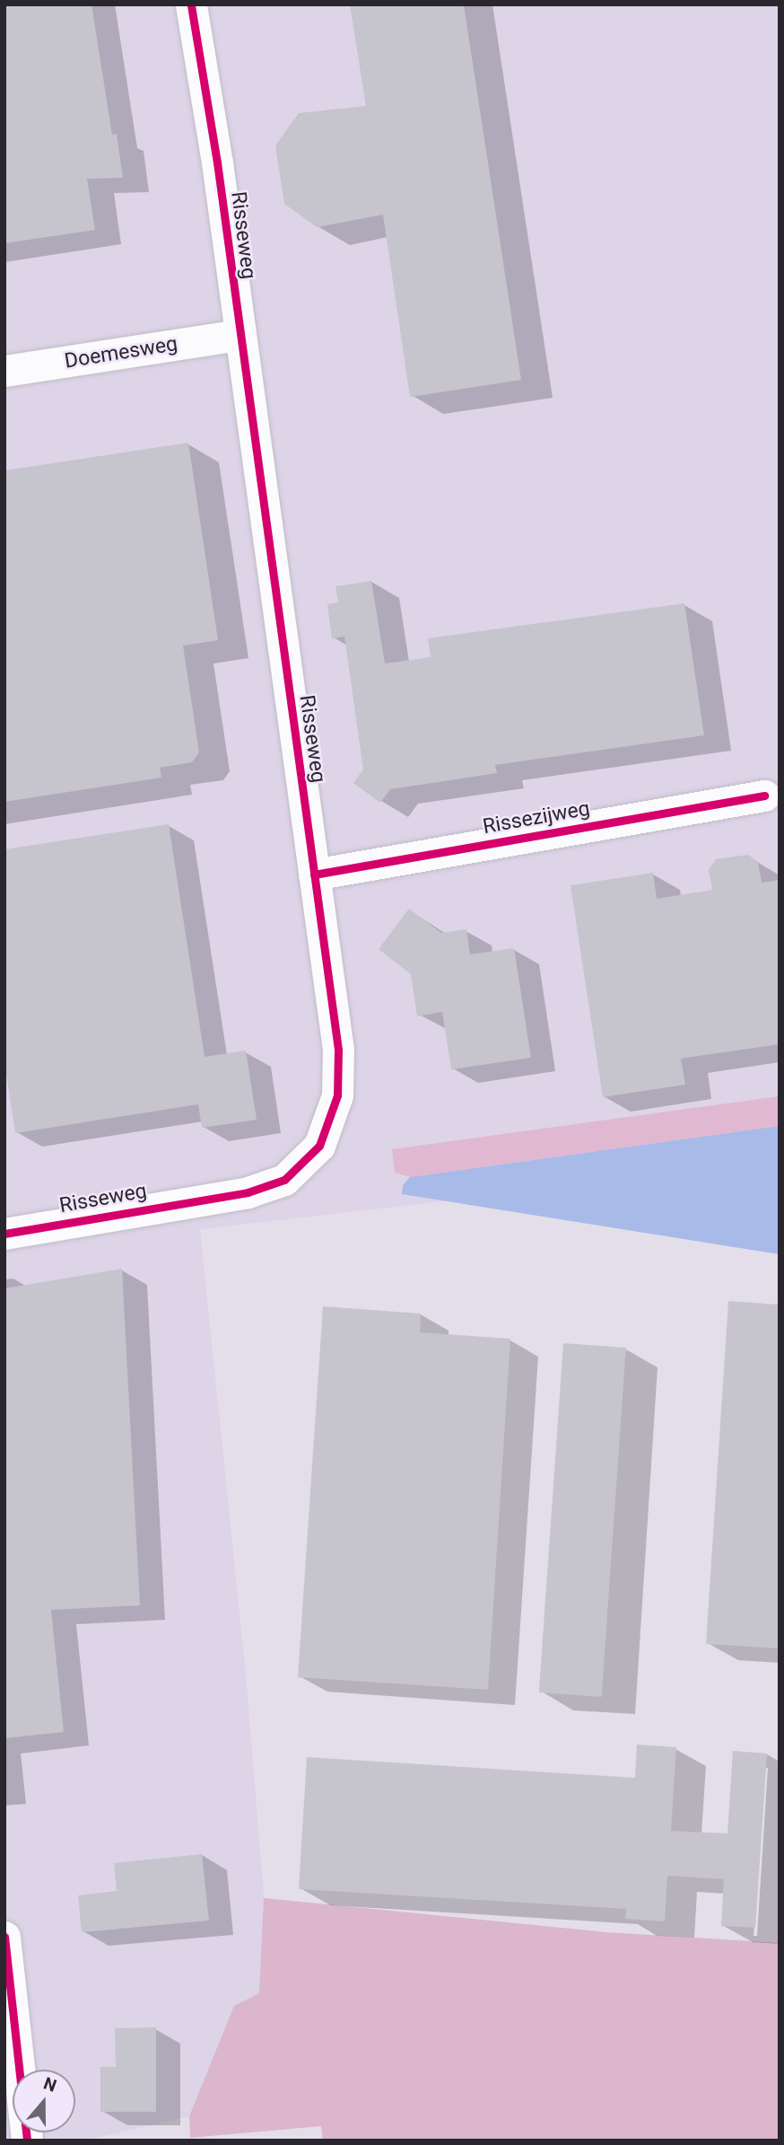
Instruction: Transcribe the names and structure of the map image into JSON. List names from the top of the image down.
{
  "streets": {
    "street": ["Risseweg", "Doemesweg", "Rissezijweg"]
  },
  "crossings": [
    ["Risseweg", "Doemesweg"],
    ["Risseweg", "Rissezijweg"]
  ],
  "north": "top"
}
